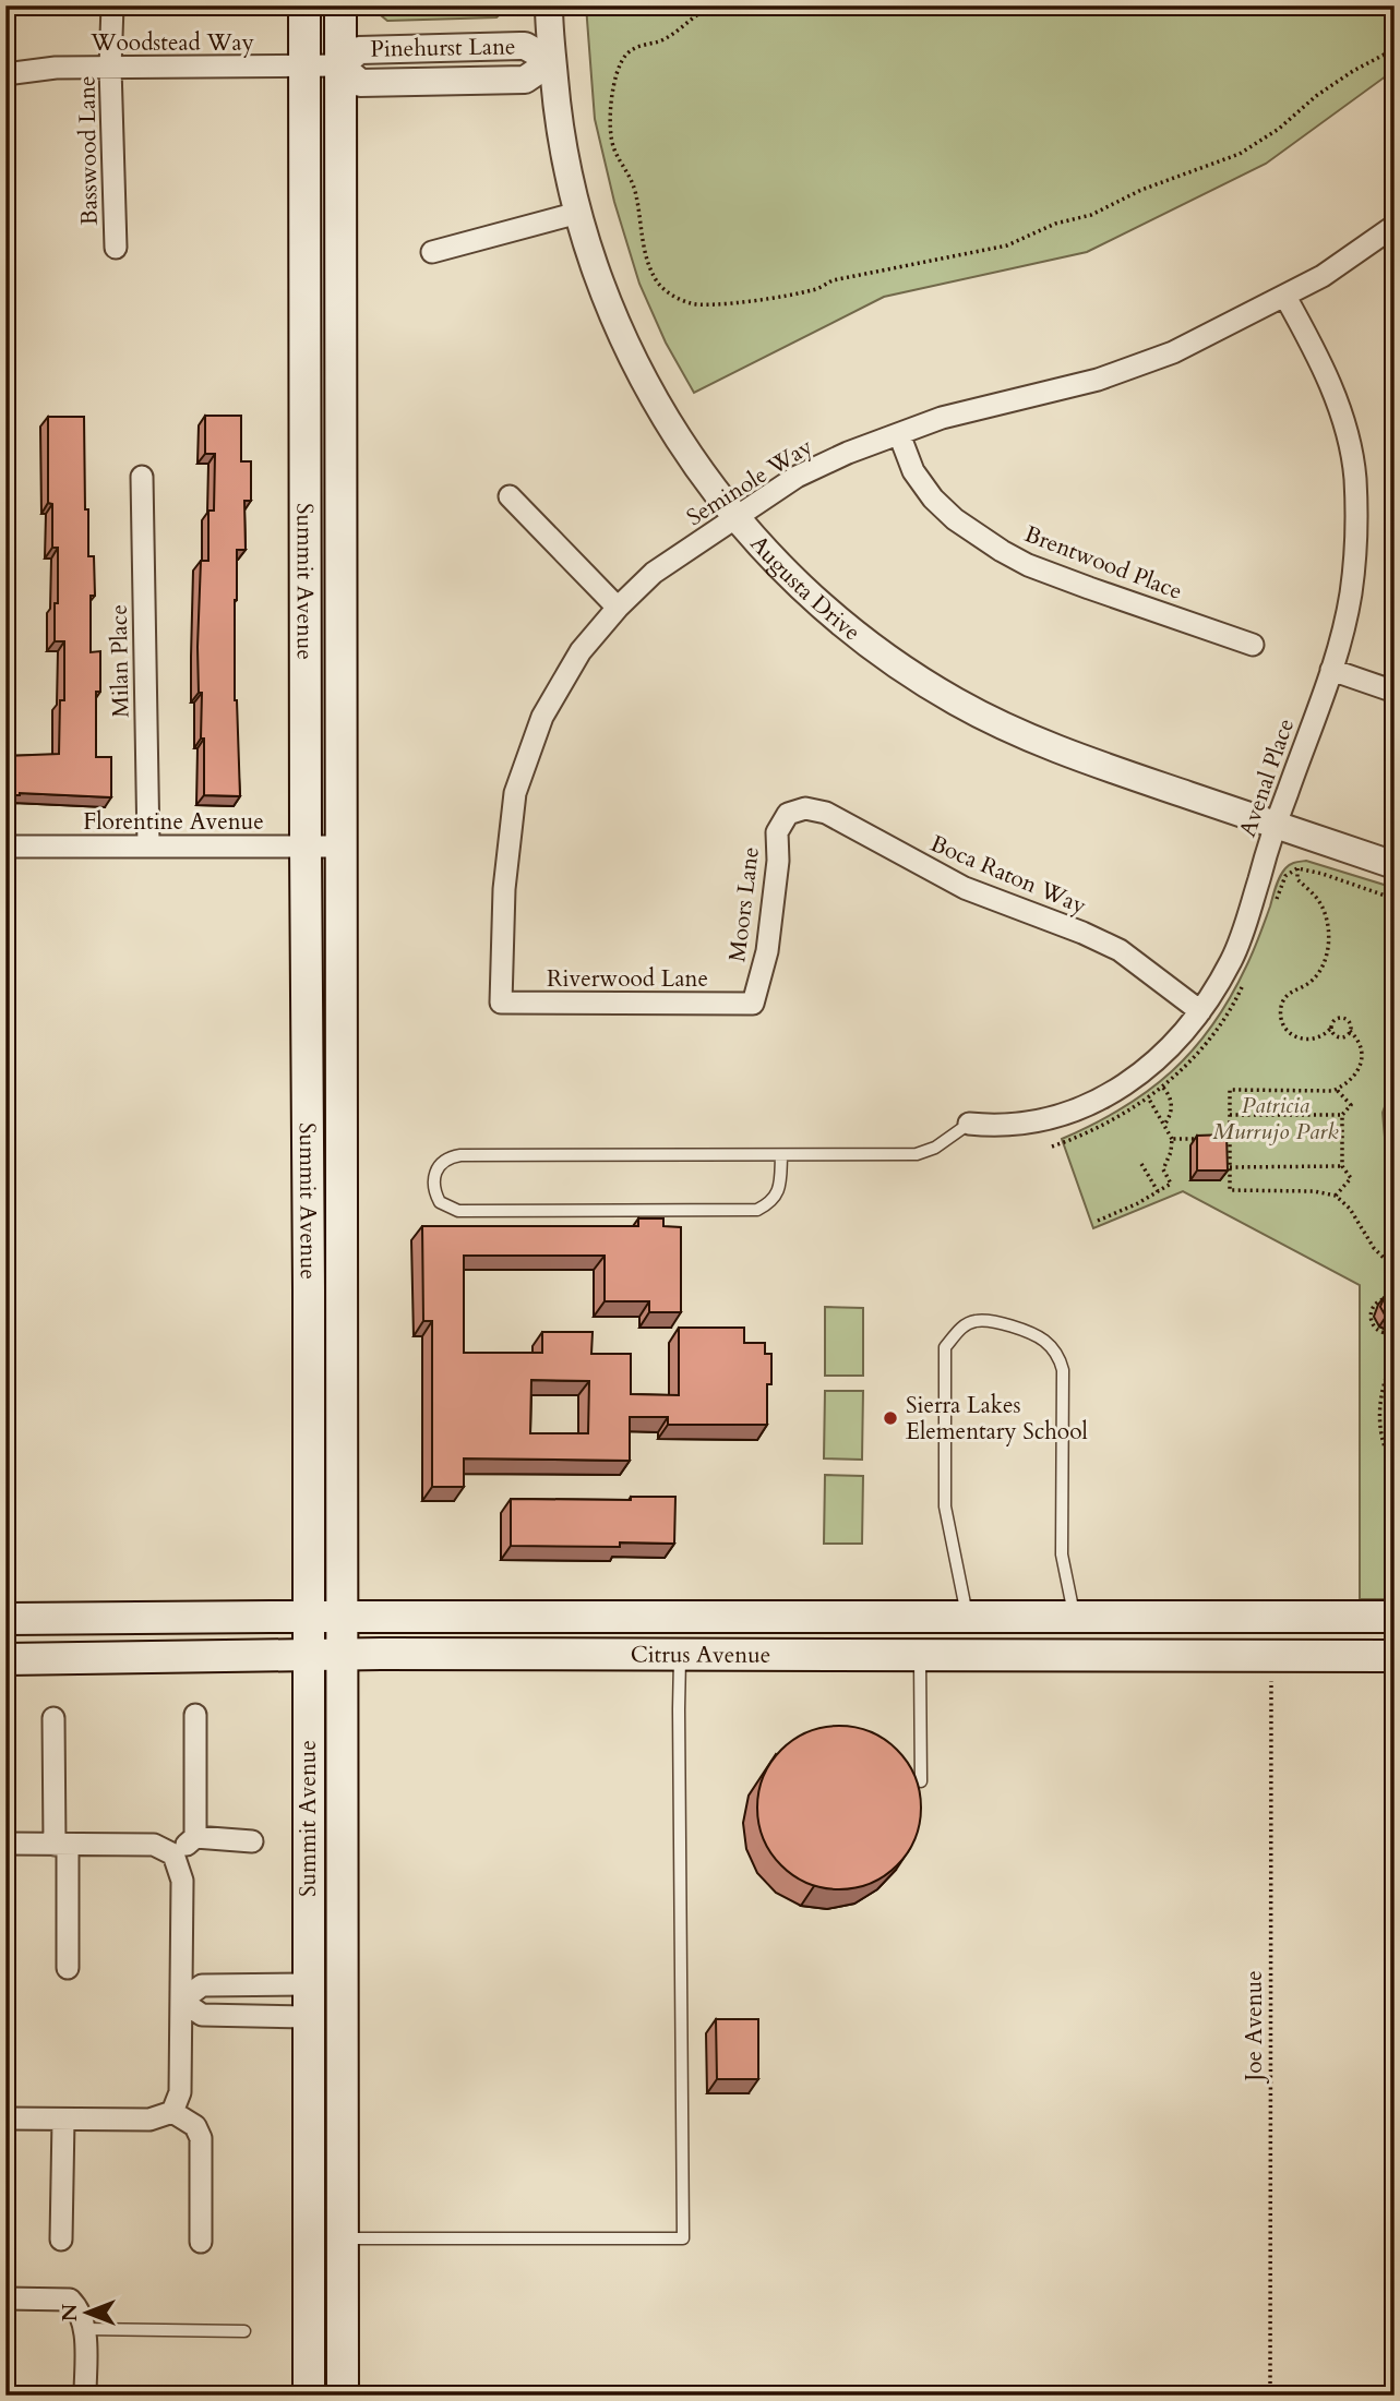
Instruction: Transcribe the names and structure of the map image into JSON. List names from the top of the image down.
{
  "streets": {
    "main road": ["Summit Avenue", "Citrus Avenue"],
    "street": [
      "Woodstead Way",
      "Pinehurst Lane",
      "Basswood Lane",
      "Seminole Way",
      "Brentwood Place",
      "Augusta Drive",
      "Milan Place",
      "Avenal Place",
      "Florentine Avenue",
      "Boca Raton Way",
      "Moors Lane",
      "Riverwood Lane"
    ],
    "path": ["Joe Avenue"]
  },
  "crossings": [
    ["Woodstead Way", "Pinehurst Lane"],
    ["Woodstead Way", "Basswood Lane"],
    ["Woodstead Way", "Summit Avenue"],
    ["Pinehurst Lane", "Summit Avenue"],
    ["Pinehurst Lane", "Augusta Drive"],
    ["Seminole Way", "Brentwood Place"],
    ["Seminole Way", "Augusta Drive"],
    ["Seminole Way", "Avenal Place"],
    ["Seminole Way", "Riverwood Lane"],
    ["Summit Avenue", "Florentine Avenue"],
    ["Summit Avenue", "Citrus Avenue"],
    ["Augusta Drive", "Avenal Place"],
    ["Milan Place", "Florentine Avenue"],
    ["Avenal Place", "Boca Raton Way"],
    ["Boca Raton Way", "Moors Lane"],
    ["Moors Lane", "Riverwood Lane"],
    ["Citrus Avenue", "Joe Avenue"]
  ],
  "parks": ["Patricia Murrujo Park"],
  "places": ["Sierra Lakes Elementary School"],
  "north": "left"
}
